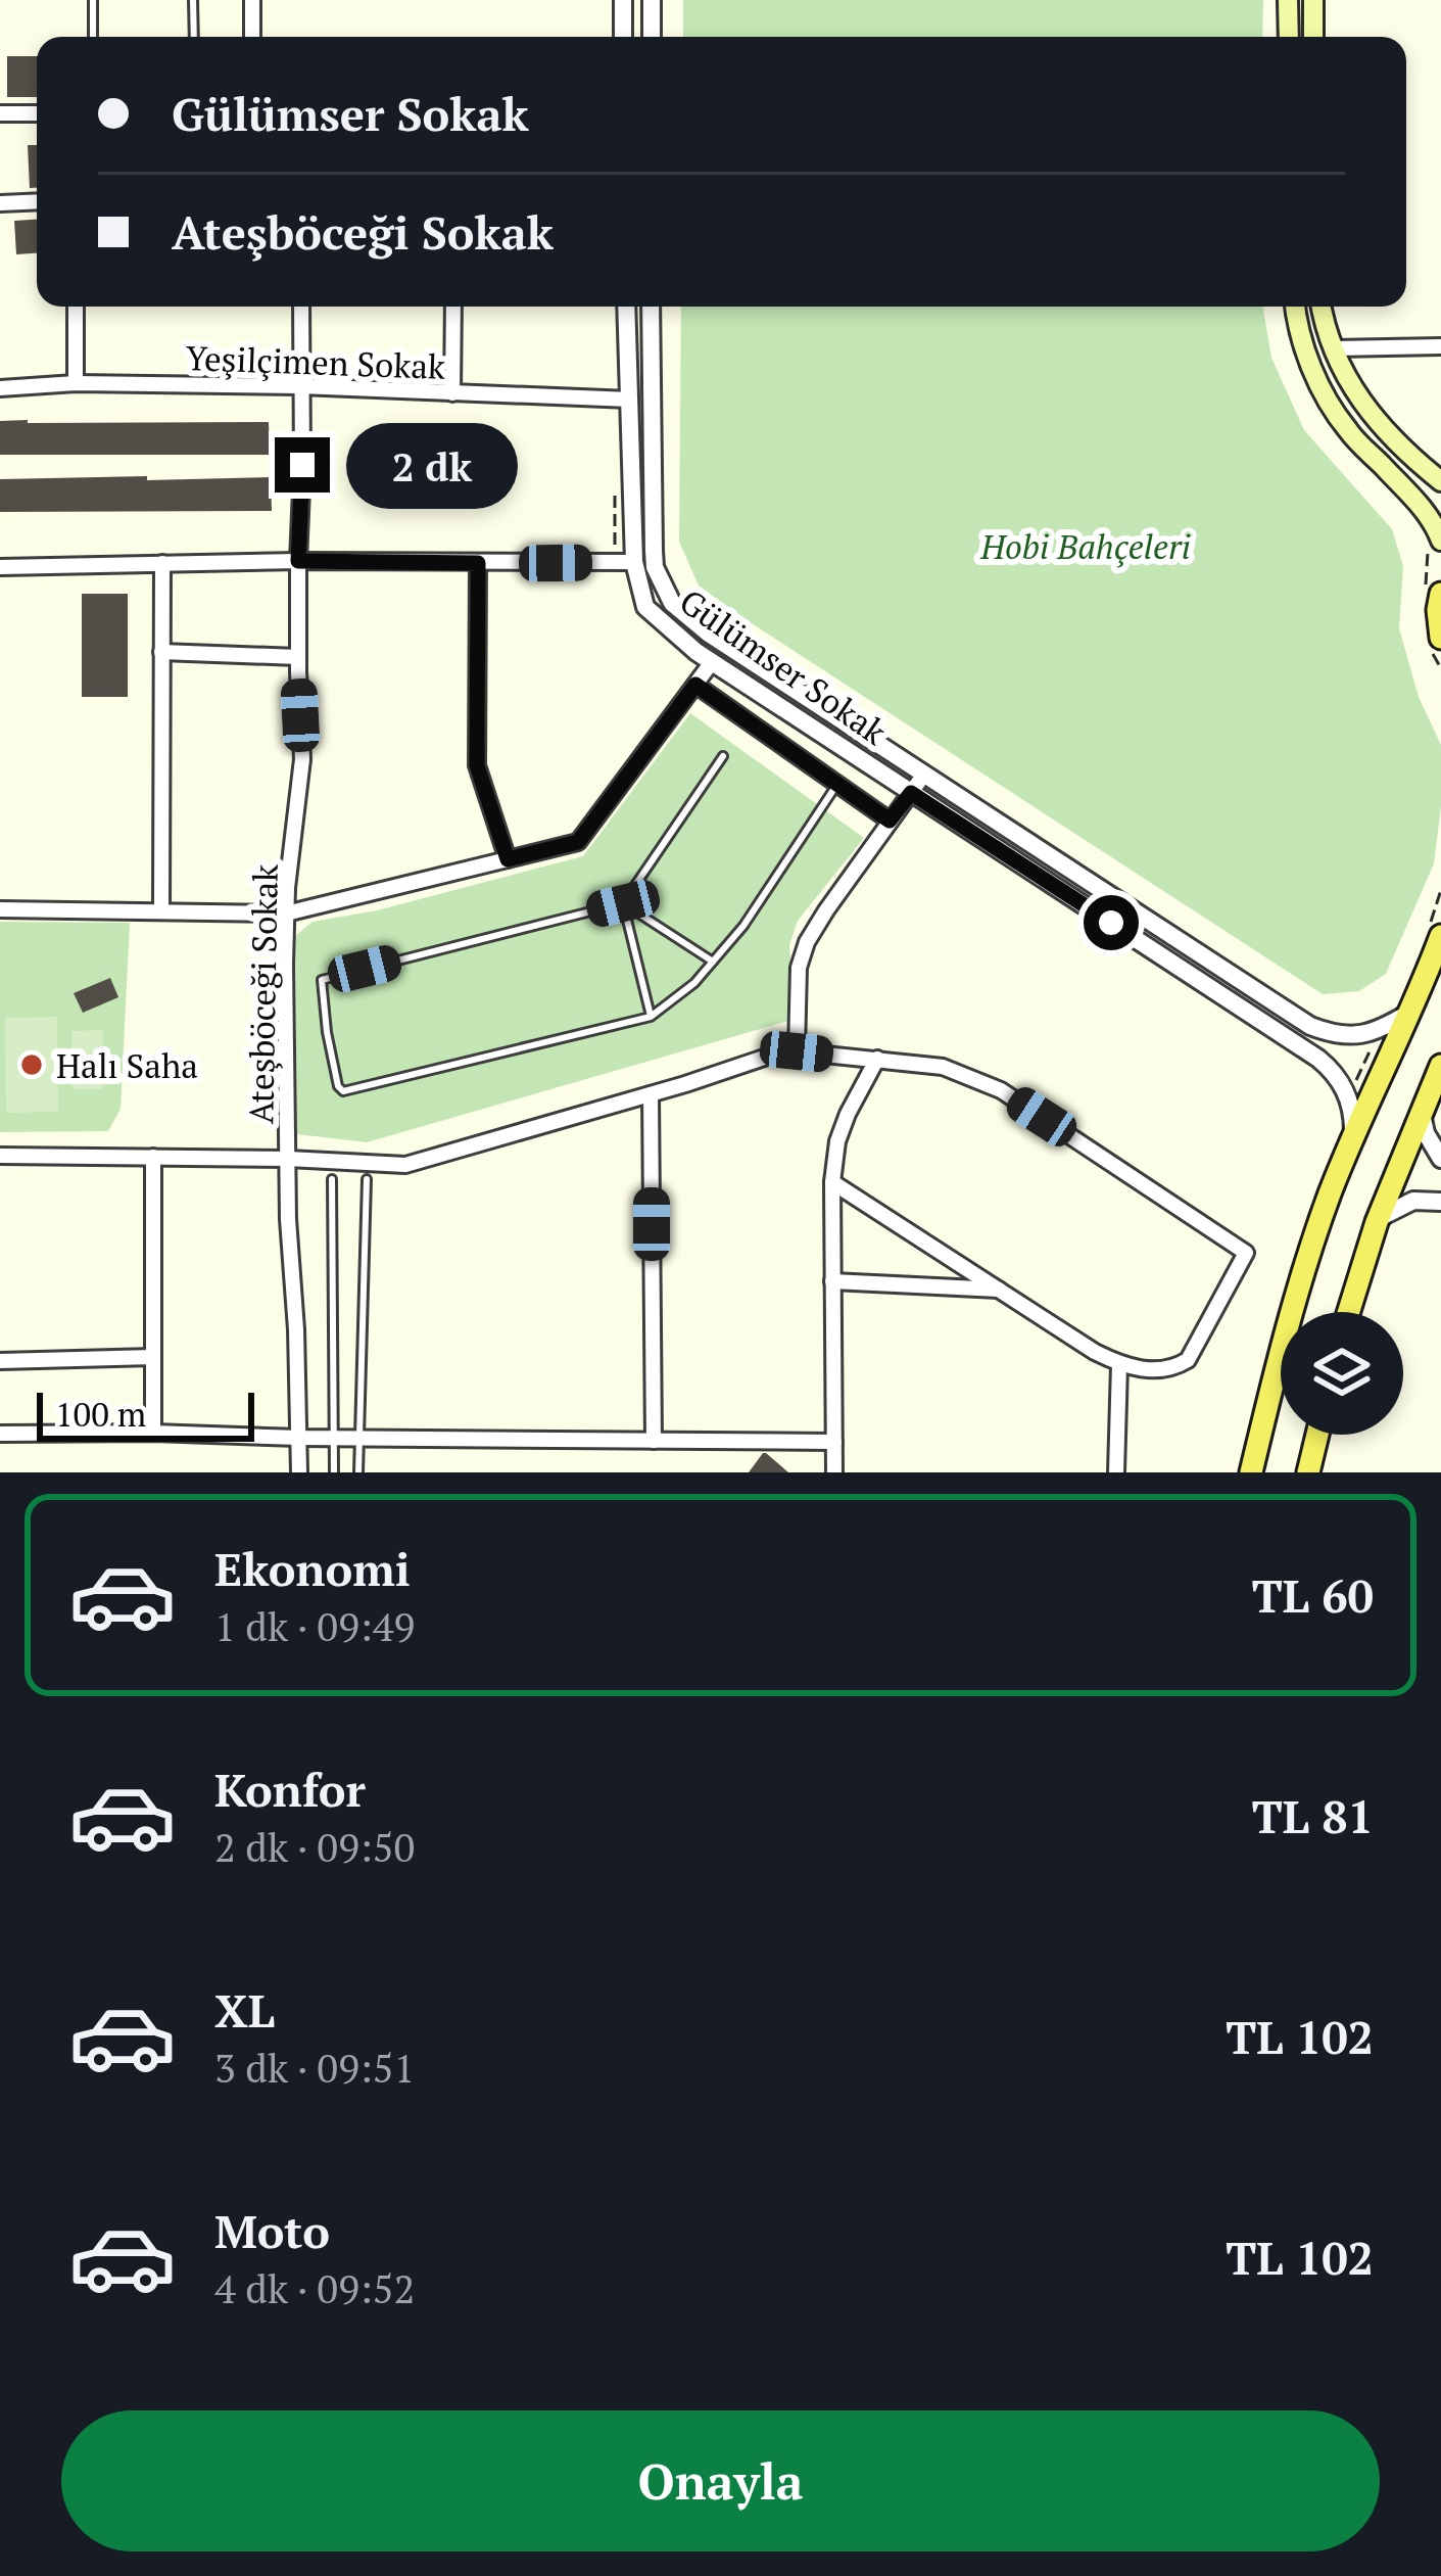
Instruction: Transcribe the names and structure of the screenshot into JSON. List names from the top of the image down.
{
  "streets": {
    "street": ["Yeşilçimen Sokak", "Gülümser Sokak", "Ateşböceği Sokak"]
  },
  "crossings": [
    ["Yeşilçimen Sokak", "Gülümser Sokak"],
    ["Yeşilçimen Sokak", "Ateşböceği Sokak"]
  ],
  "parks": ["Hobi Bahçeleri"],
  "places": ["Halı Saha"],
  "scale_bar": "100 m",
  "page": {
    "banner": ["Gülümser Sokak", "Ateşböceği Sokak"],
    "bubble": "2 dk",
    "scale": "100 m",
    "list": [
      {
        "name": "Ekonomi",
        "note": "1 dk · 09:49",
        "value": "TL 60"
      },
      {
        "name": "Konfor",
        "note": "2 dk · 09:50",
        "value": "TL 81"
      },
      {
        "name": "XL",
        "note": "3 dk · 09:51",
        "value": "TL 102"
      },
      {
        "name": "Moto",
        "note": "4 dk · 09:52",
        "value": "TL 102"
      }
    ],
    "buttons": "Onayla"
  }
}
